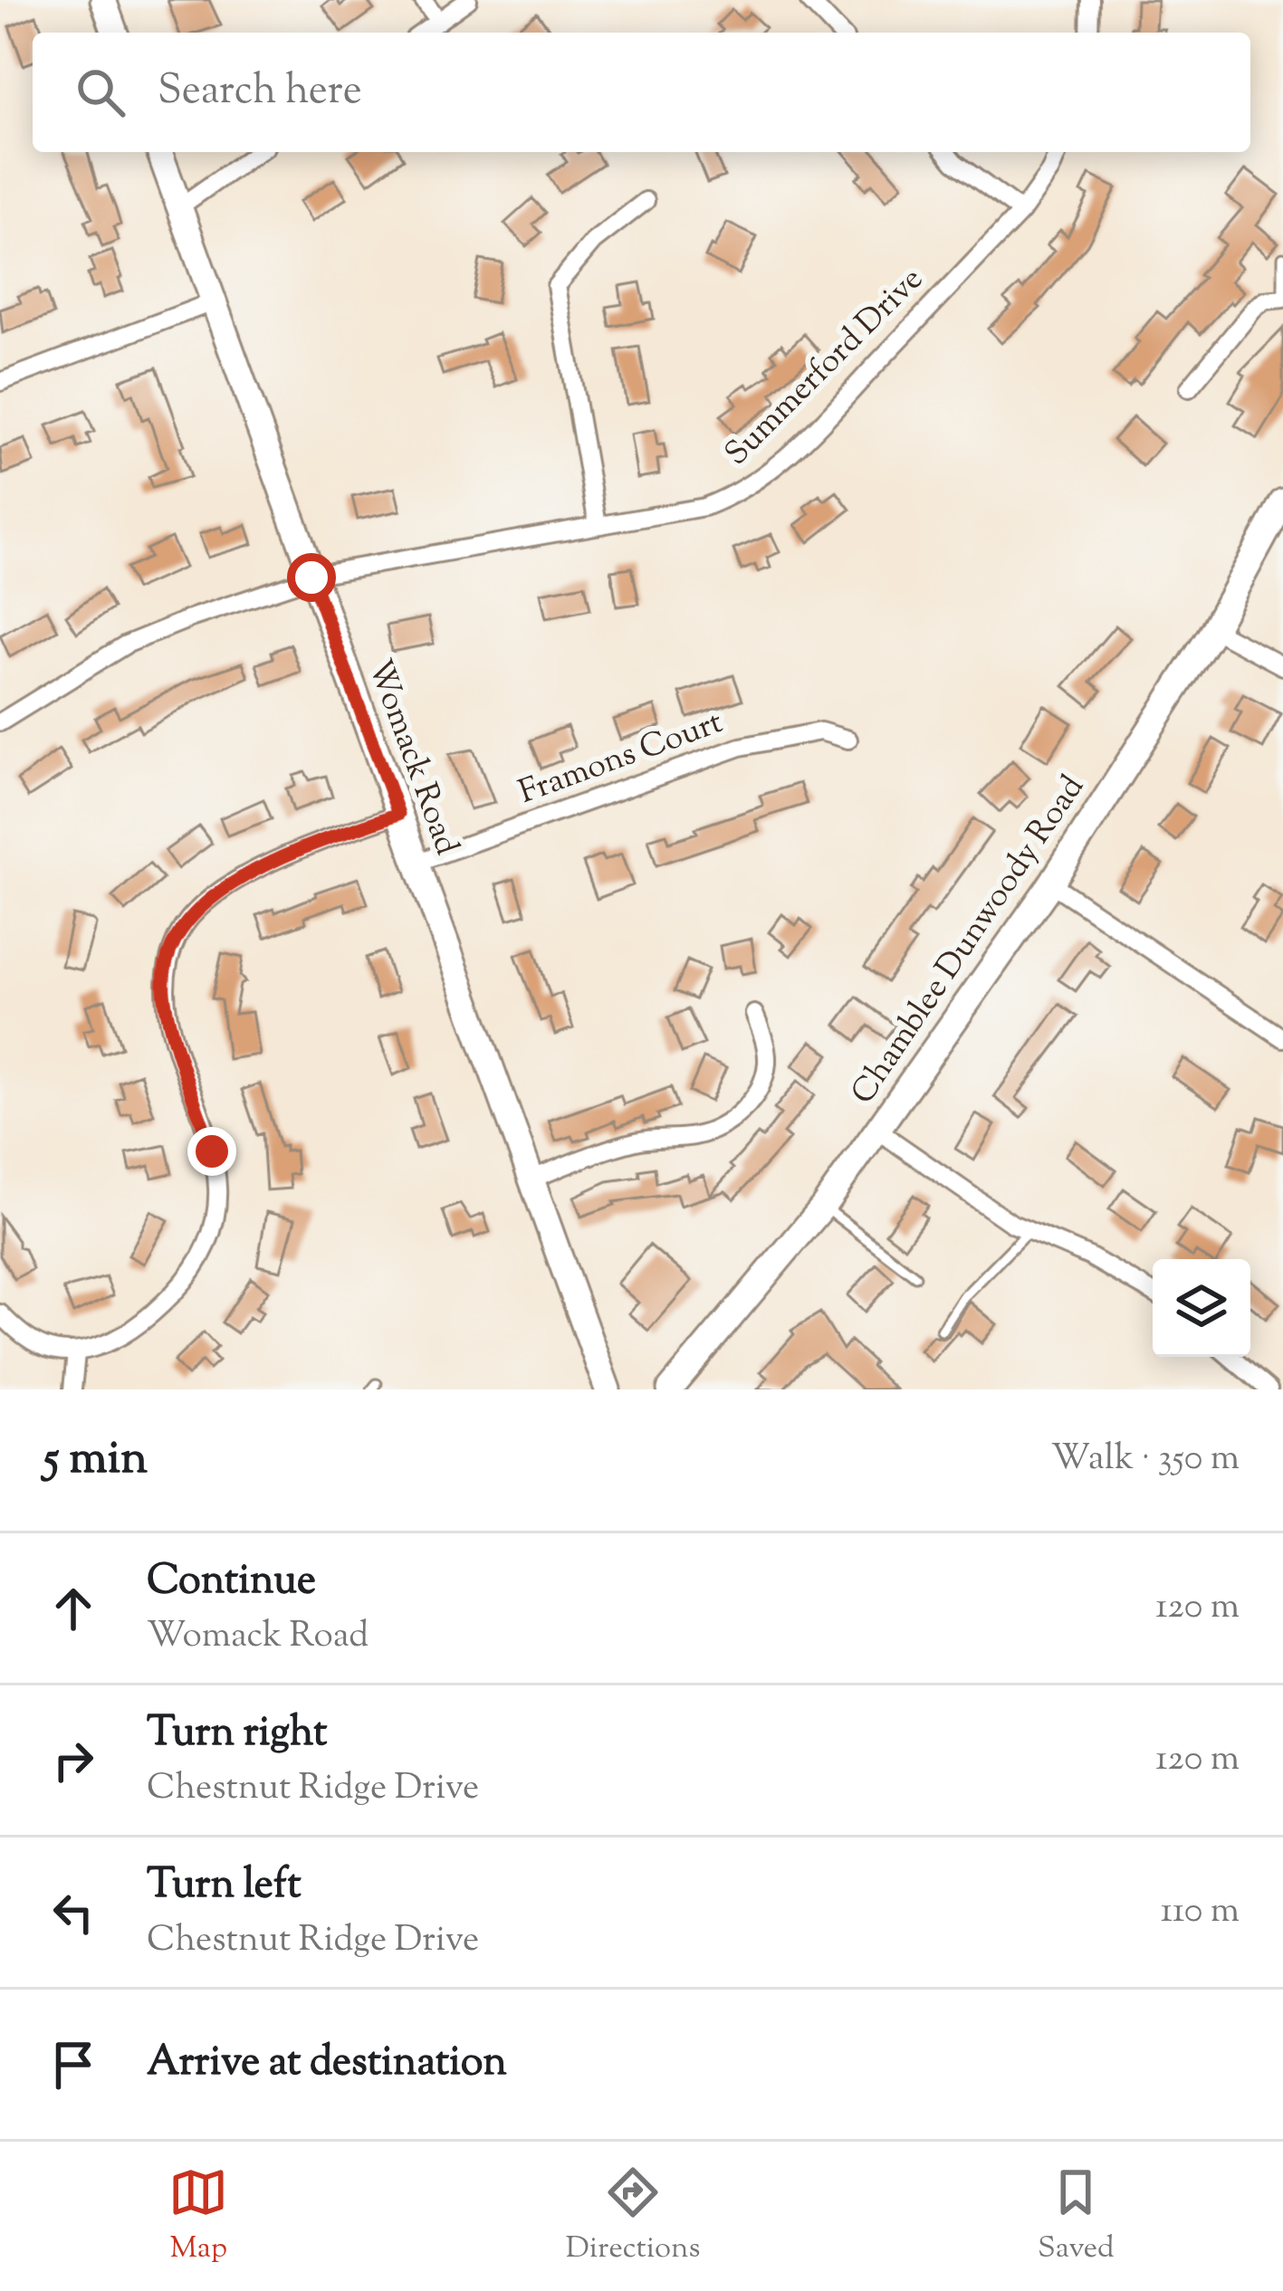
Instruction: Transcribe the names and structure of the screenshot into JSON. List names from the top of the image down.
{
  "streets": {
    "street": [
      "Summerford Drive",
      "Womack Road",
      "Framons Court",
      "Chamblee Dunwoody Road"
    ]
  },
  "crossings": [
    ["Summerford Drive", "Womack Road"],
    ["Womack Road", "Framons Court"]
  ],
  "page": {
    "search": "Search here",
    "heading": ["5 min", "Walk · 350 m"],
    "list": [
      ["Continue", "Womack Road", "120 m"],
      ["Turn right", "Chestnut Ridge Drive", "120 m"],
      ["Turn left", "Chestnut Ridge Drive", "110 m"],
      "Arrive at destination"
    ],
    "nav": ["Map", "Directions", "Saved"]
  }
}
